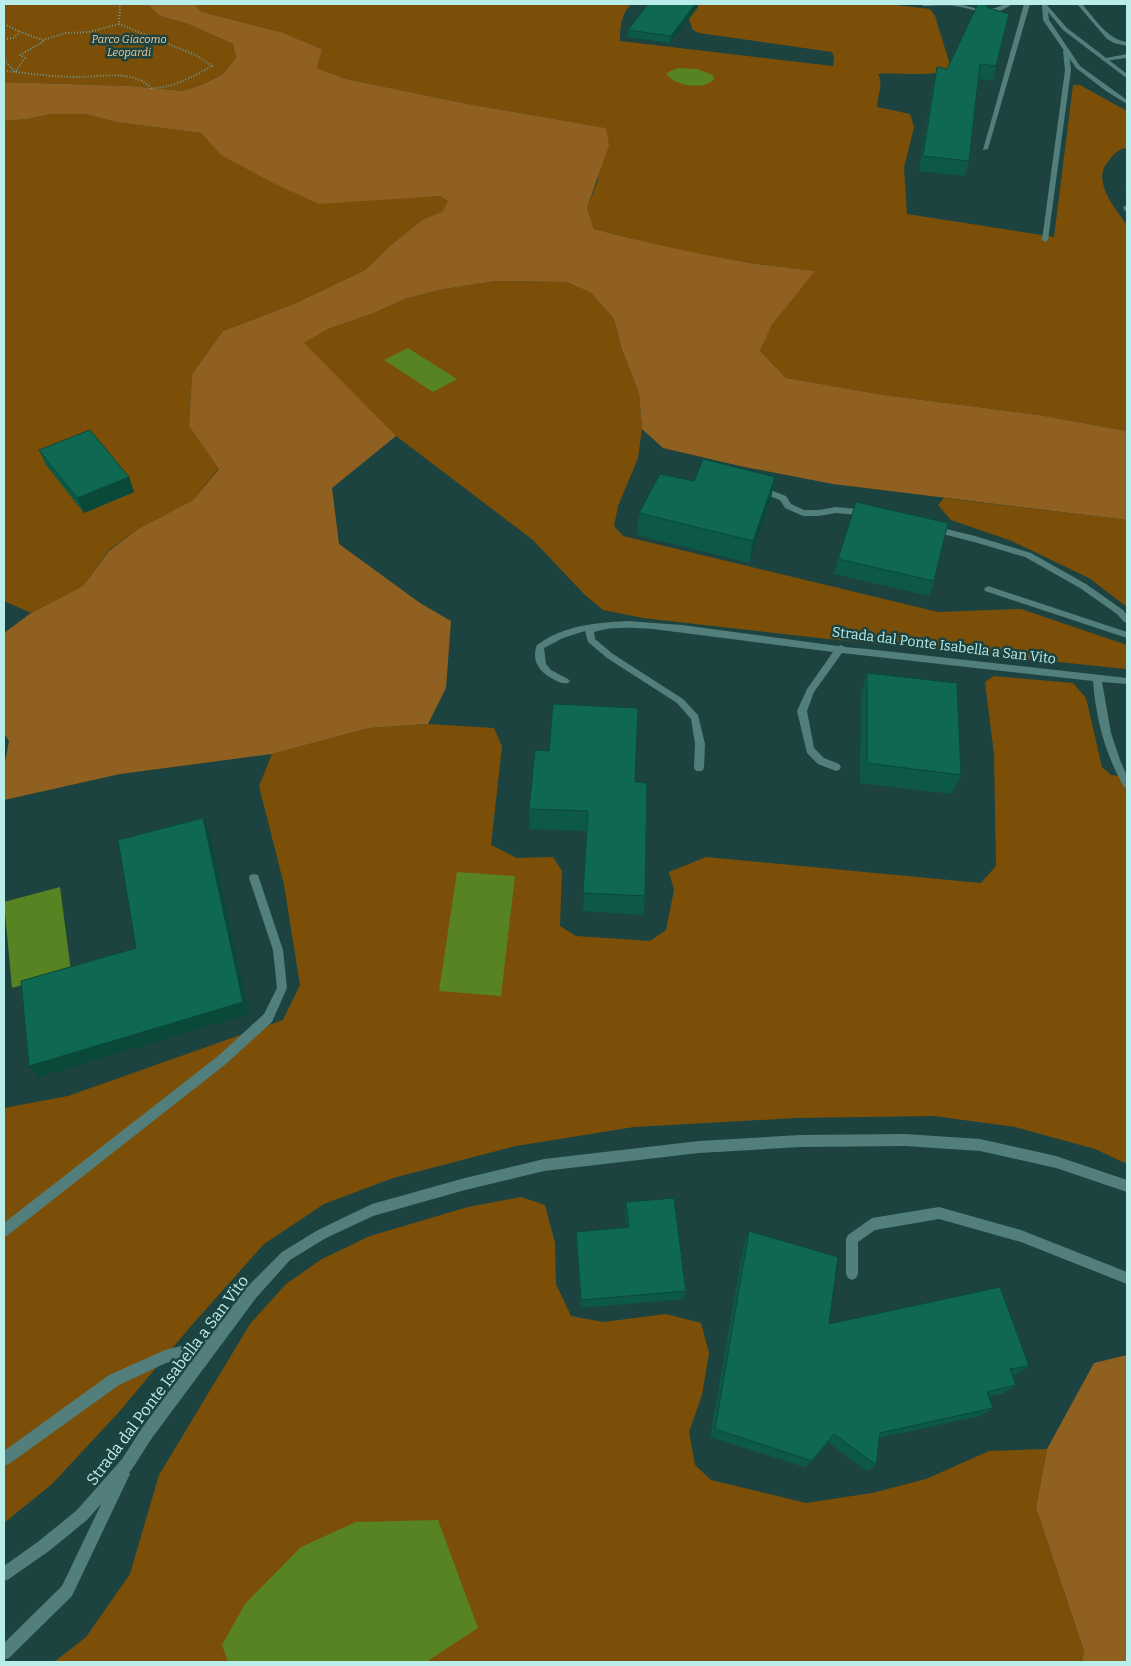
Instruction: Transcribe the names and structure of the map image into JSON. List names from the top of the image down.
{
  "streets": {
    "street": ["Strada dal Ponte Isabella a San Vito"]
  },
  "parks": ["Parco Giacomo Leopardi"]
}
